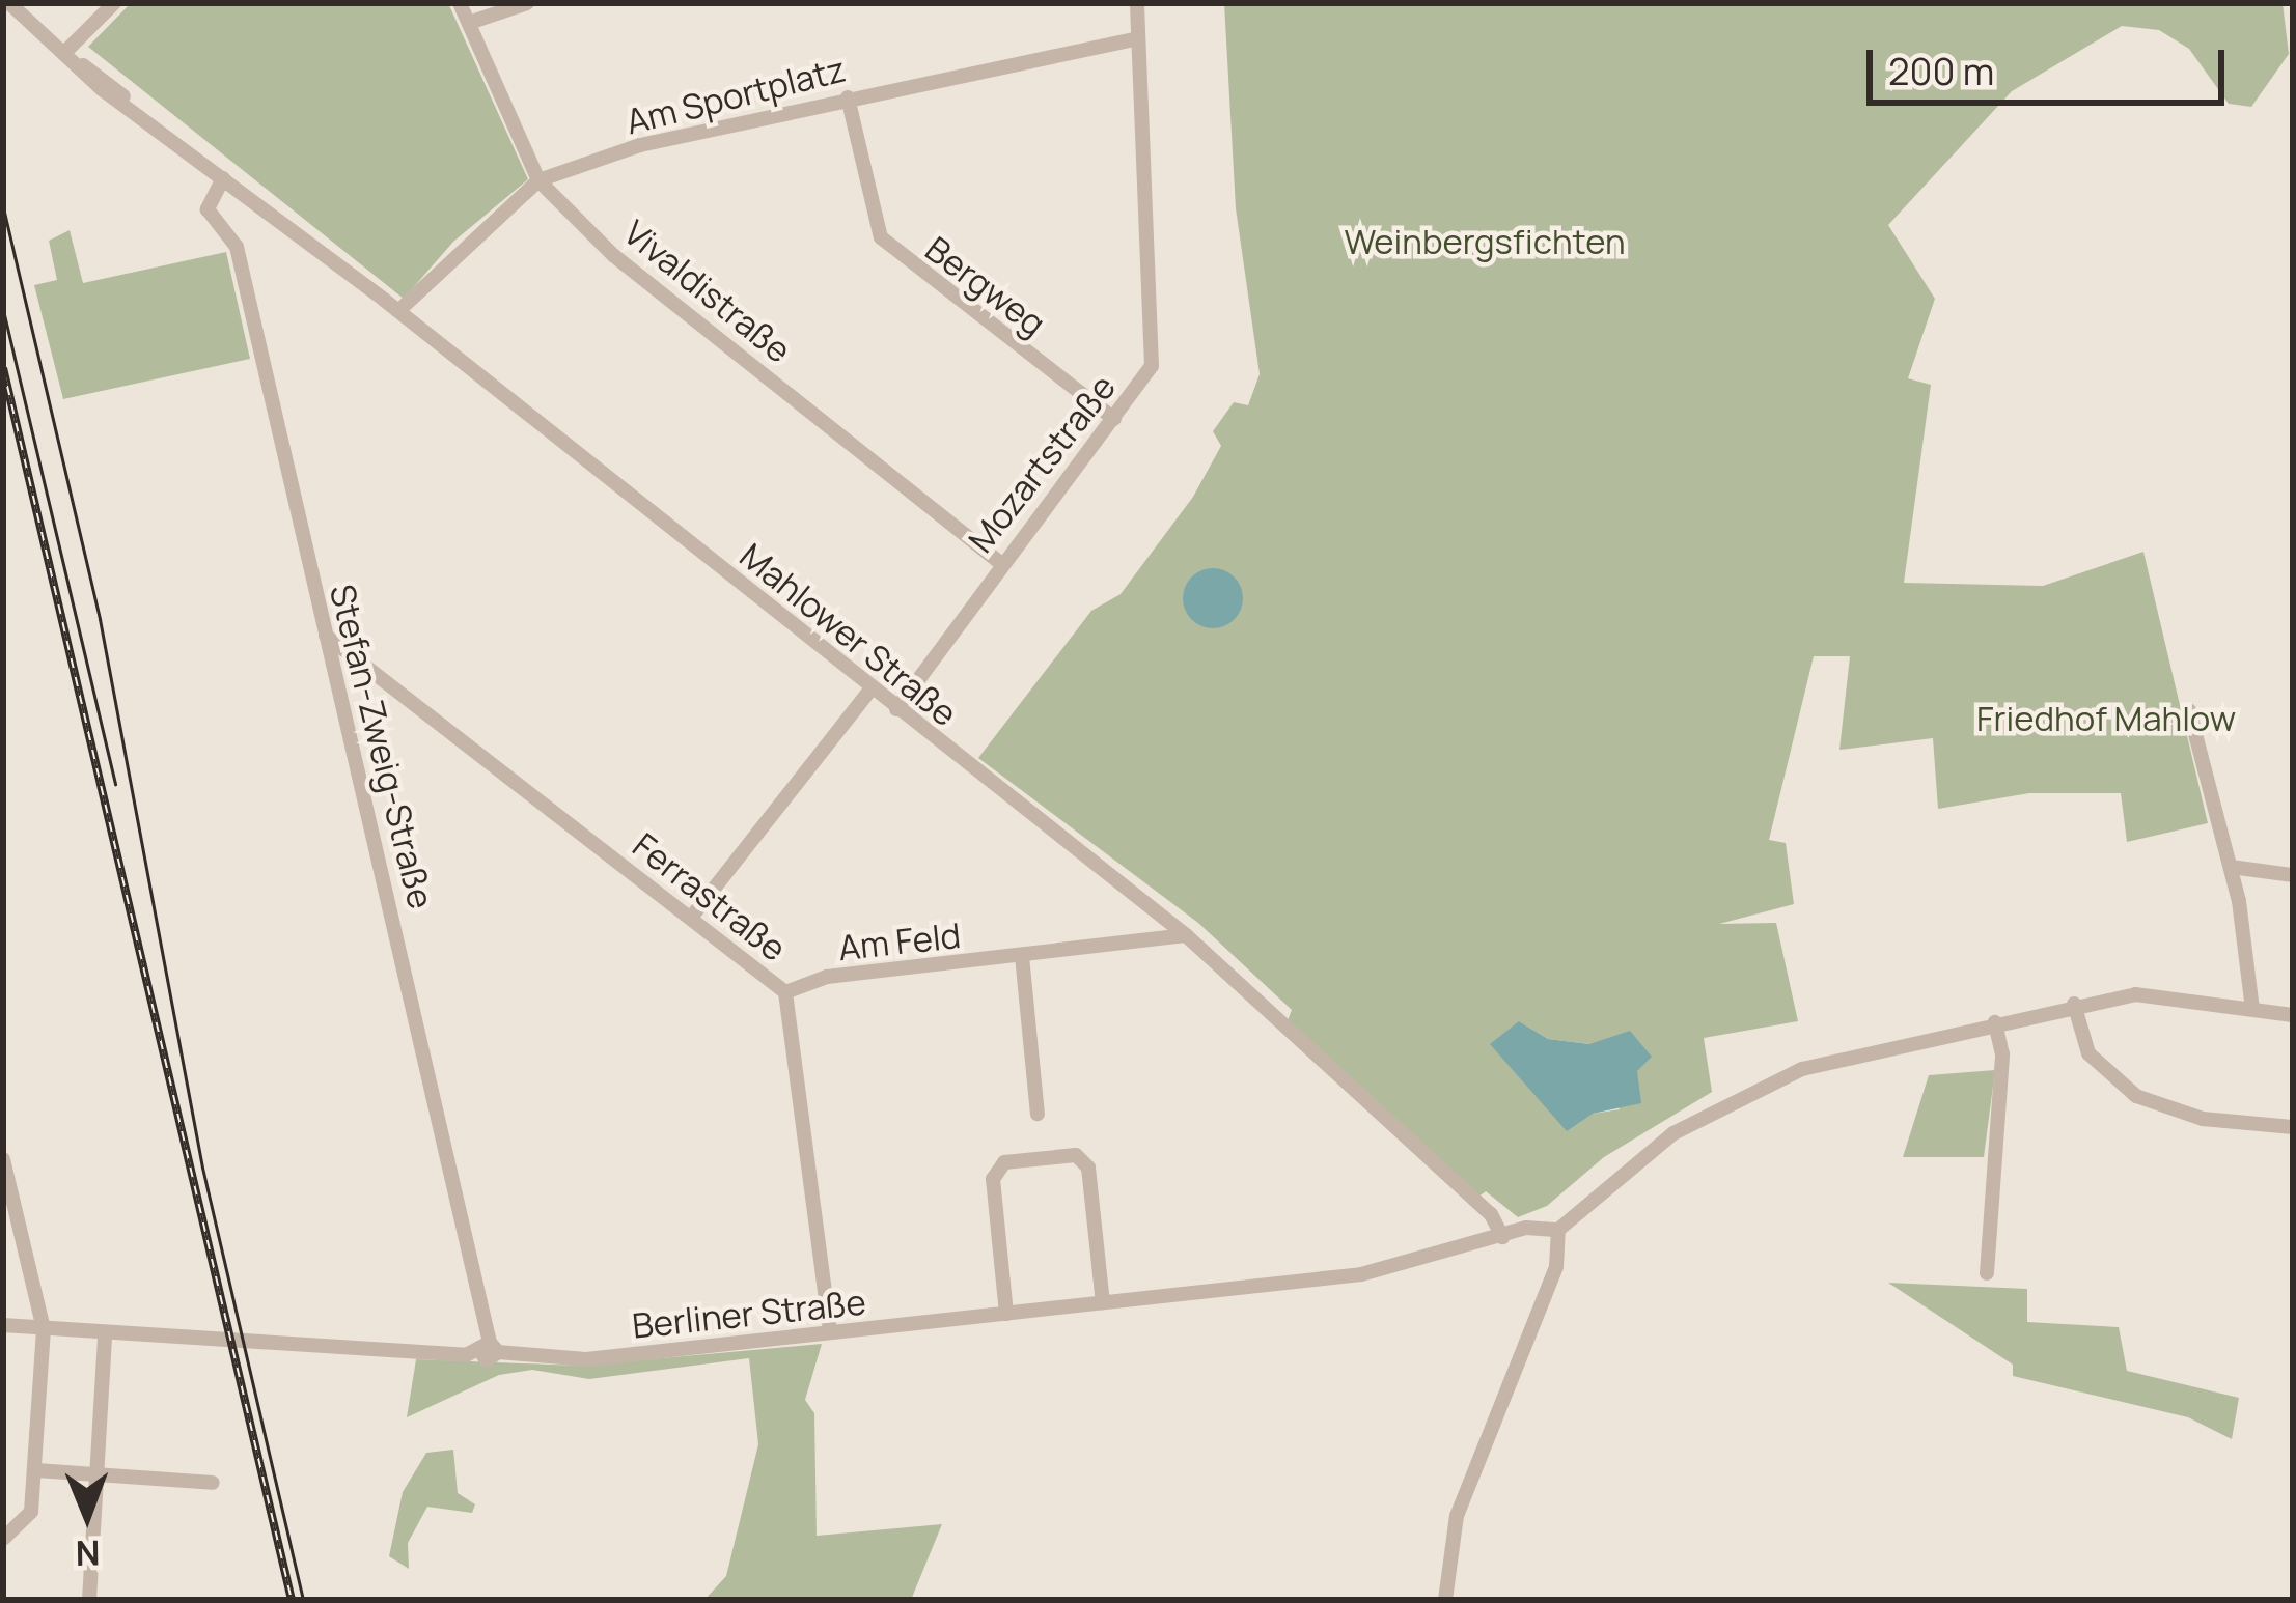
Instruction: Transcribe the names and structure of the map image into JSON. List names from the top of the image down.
{
  "streets": {
    "street": [
      "Am Sportplatz",
      "Bergweg",
      "Vivaldistraße",
      "Mozartstraße",
      "Mahlower Straße",
      "Stefan-Zweig-Straße",
      "Ferrastraße",
      "Am Feld",
      "Berliner Straße"
    ]
  },
  "crossings": [
    ["Am Sportplatz", "Bergweg"],
    ["Am Sportplatz", "Vivaldistraße"],
    ["Am Sportplatz", "Mozartstraße"],
    ["Am Sportplatz", "Mahlower Straße"],
    ["Bergweg", "Mozartstraße"],
    ["Vivaldistraße", "Mozartstraße"],
    ["Mozartstraße", "Mahlower Straße"],
    ["Mahlower Straße", "Stefan-Zweig-Straße"],
    ["Mahlower Straße", "Am Feld"],
    ["Mahlower Straße", "Berliner Straße"],
    ["Stefan-Zweig-Straße", "Ferrastraße"],
    ["Stefan-Zweig-Straße", "Berliner Straße"],
    ["Ferrastraße", "Am Feld"],
    ["Ferrastraße", "Berliner Straße"]
  ],
  "parks": ["Weinbergsfichten", "Friedhof Mahlow"],
  "scale_bar": "200 m",
  "north": "bottom"
}
